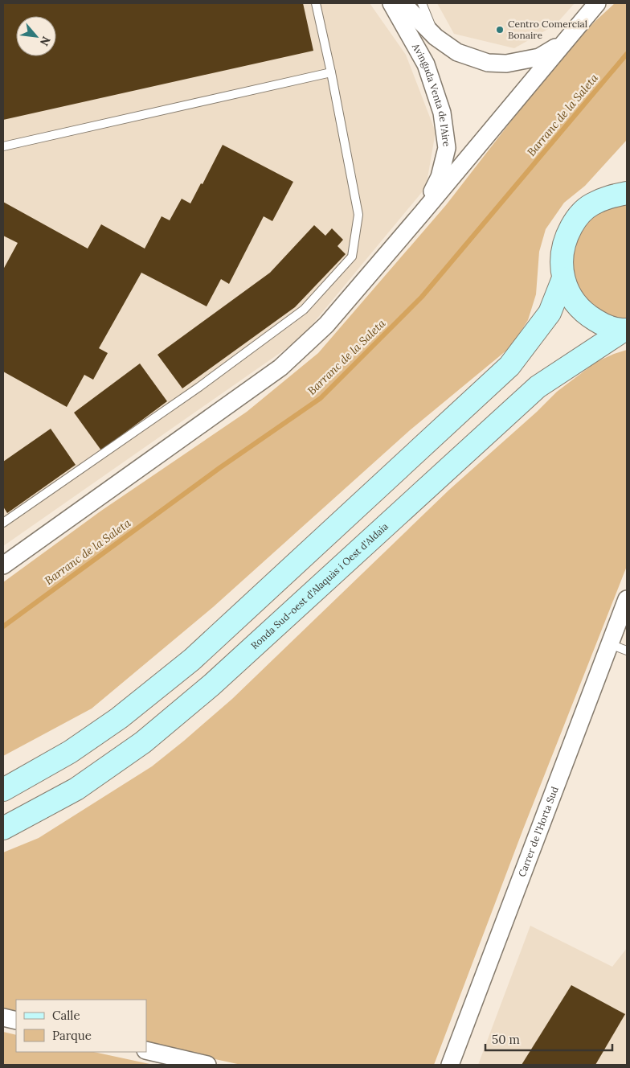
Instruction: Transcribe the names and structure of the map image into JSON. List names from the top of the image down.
{
  "streets": {
    "main road": ["Ronda Sud-oest d'Alaquàs i Oest d'Aldaia"],
    "street": ["Avinguda Venta de l'Aire", "Carrer de l'Horta Sud"]
  },
  "water": ["Barranc de la Saleta"],
  "places": ["Centro Comercial Bonaire"],
  "legend": ["Calle", "Parque"],
  "scale_bar": "50 m",
  "north": "bottom right"
}
